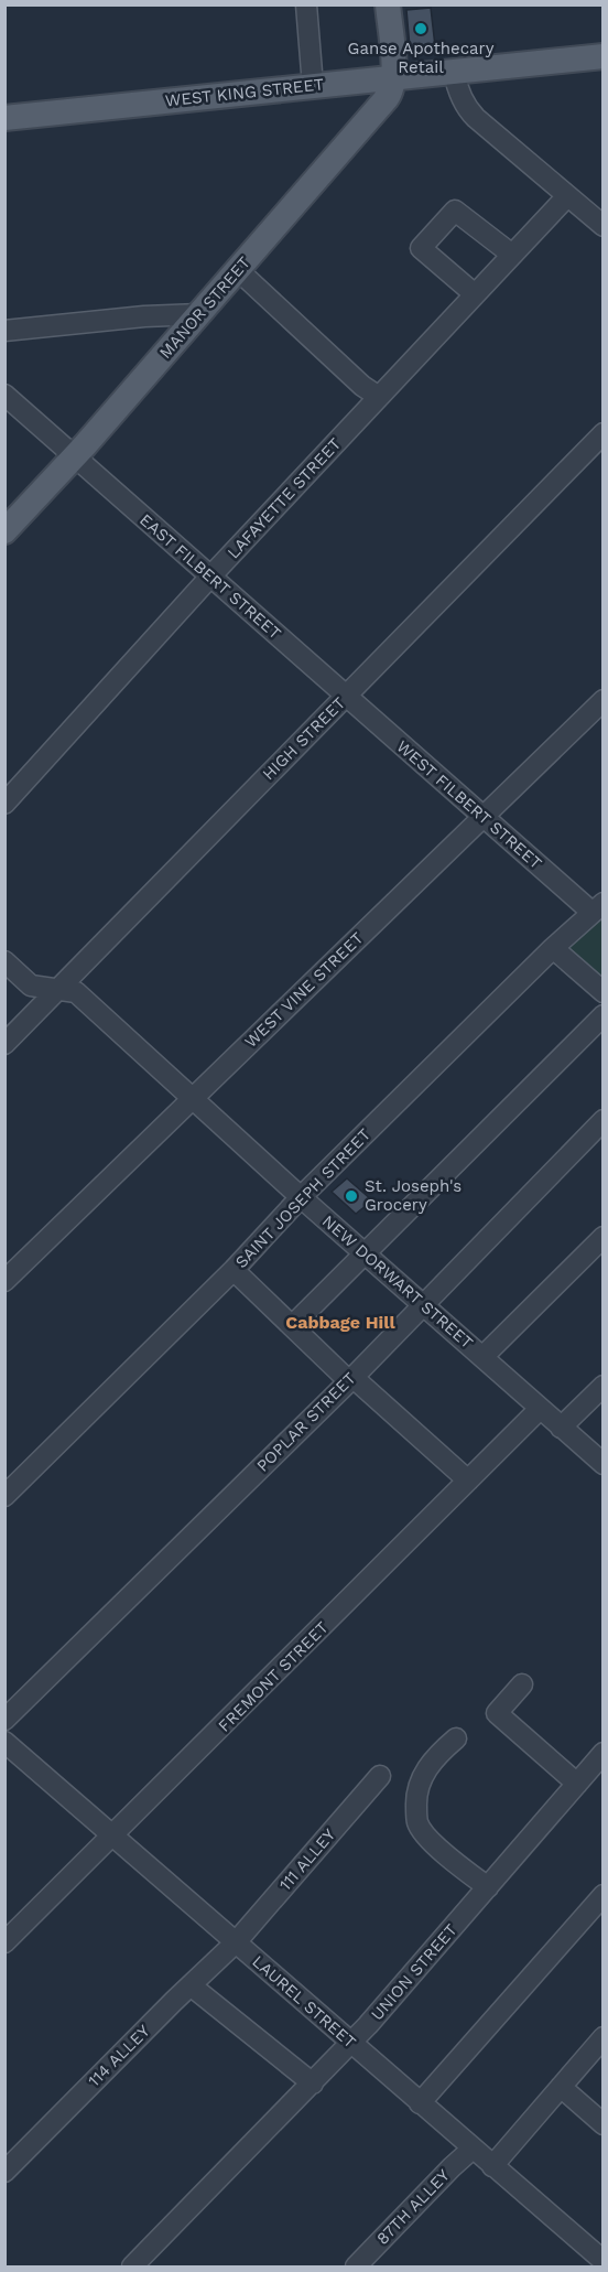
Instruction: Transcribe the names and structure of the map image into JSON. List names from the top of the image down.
{
  "streets": {
    "main road": ["WEST KING STREET", "MANOR STREET"],
    "street": [
      "LAFAYETTE STREET",
      "EAST FILBERT STREET",
      "HIGH STREET",
      "WEST FILBERT STREET",
      "WEST VINE STREET",
      "SAINT JOSEPH STREET",
      "NEW DORWART STREET",
      "POPLAR STREET",
      "FREMONT STREET",
      "111 ALLEY",
      "UNION STREET",
      "LAUREL STREET",
      "114 ALLEY",
      "87TH ALLEY"
    ]
  },
  "crossings": [
    ["WEST KING STREET", "MANOR STREET"],
    ["MANOR STREET", "EAST FILBERT STREET"],
    ["LAFAYETTE STREET", "EAST FILBERT STREET"],
    ["EAST FILBERT STREET", "HIGH STREET"],
    ["EAST FILBERT STREET", "WEST FILBERT STREET"],
    ["HIGH STREET", "WEST FILBERT STREET"],
    ["HIGH STREET", "NEW DORWART STREET"],
    ["WEST FILBERT STREET", "WEST VINE STREET"],
    ["WEST FILBERT STREET", "SAINT JOSEPH STREET"],
    ["WEST VINE STREET", "NEW DORWART STREET"],
    ["SAINT JOSEPH STREET", "NEW DORWART STREET"],
    ["NEW DORWART STREET", "POPLAR STREET"],
    ["NEW DORWART STREET", "FREMONT STREET"],
    ["FREMONT STREET", "LAUREL STREET"],
    ["111 ALLEY", "LAUREL STREET"],
    ["111 ALLEY", "114 ALLEY"],
    ["UNION STREET", "LAUREL STREET"],
    ["LAUREL STREET", "114 ALLEY"],
    ["LAUREL STREET", "87TH ALLEY"]
  ],
  "districts": ["Cabbage Hill"],
  "places": ["Ganse Apothecary Retail", "St. Joseph's Grocery"]
}
